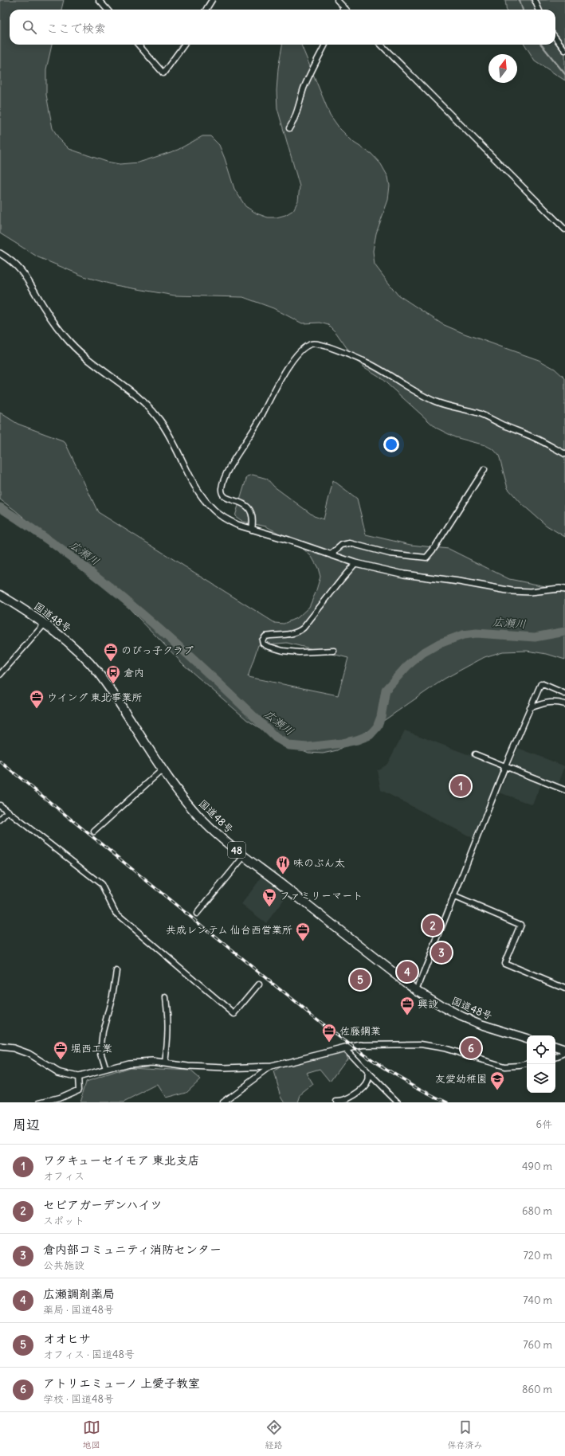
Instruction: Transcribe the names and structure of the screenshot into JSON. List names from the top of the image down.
{
  "streets": {
    "highway": ["国道48号", "48"]
  },
  "water": ["広瀬川"],
  "places": {
    "office": [
      "のびっ子クラブ",
      "ウイング 東北事業所",
      "共成レンテム 仙台西営業所",
      "興設",
      "佐藤鋼業",
      "堀西工業"
    ],
    "bus stop": ["倉内"],
    "restaurant": ["味のぶん太"],
    "supermarket": ["ファミリーマート"],
    "school or university": ["友愛幼稚園"]
  },
  "north": "top",
  "page": {
    "search": "ここで検索",
    "pins": [
      "1",
      "2",
      "3",
      "4",
      "5",
      "6"
    ],
    "heading": ["周辺", "6件"],
    "list": [
      {
        "mark": "1",
        "name": "ワタキューセイモア 東北支店",
        "note": "オフィス",
        "value": "490 m"
      },
      {
        "mark": "2",
        "name": "セピアガーデンハイツ",
        "note": "スポット",
        "value": "680 m"
      },
      {
        "mark": "3",
        "name": "倉内部コミュニティ消防センター",
        "note": "公共施設",
        "value": "720 m"
      },
      {
        "mark": "4",
        "name": "広瀬調剤薬局",
        "note": "薬局 · 国道48号",
        "value": "740 m"
      },
      {
        "mark": "5",
        "name": "オオヒサ",
        "note": "オフィス · 国道48号",
        "value": "760 m"
      },
      {
        "mark": "6",
        "name": "アトリエミューノ 上愛子教室",
        "note": "学校 · 国道48号",
        "value": "860 m"
      }
    ],
    "nav": ["地図", "経路", "保存済み"]
  }
}
